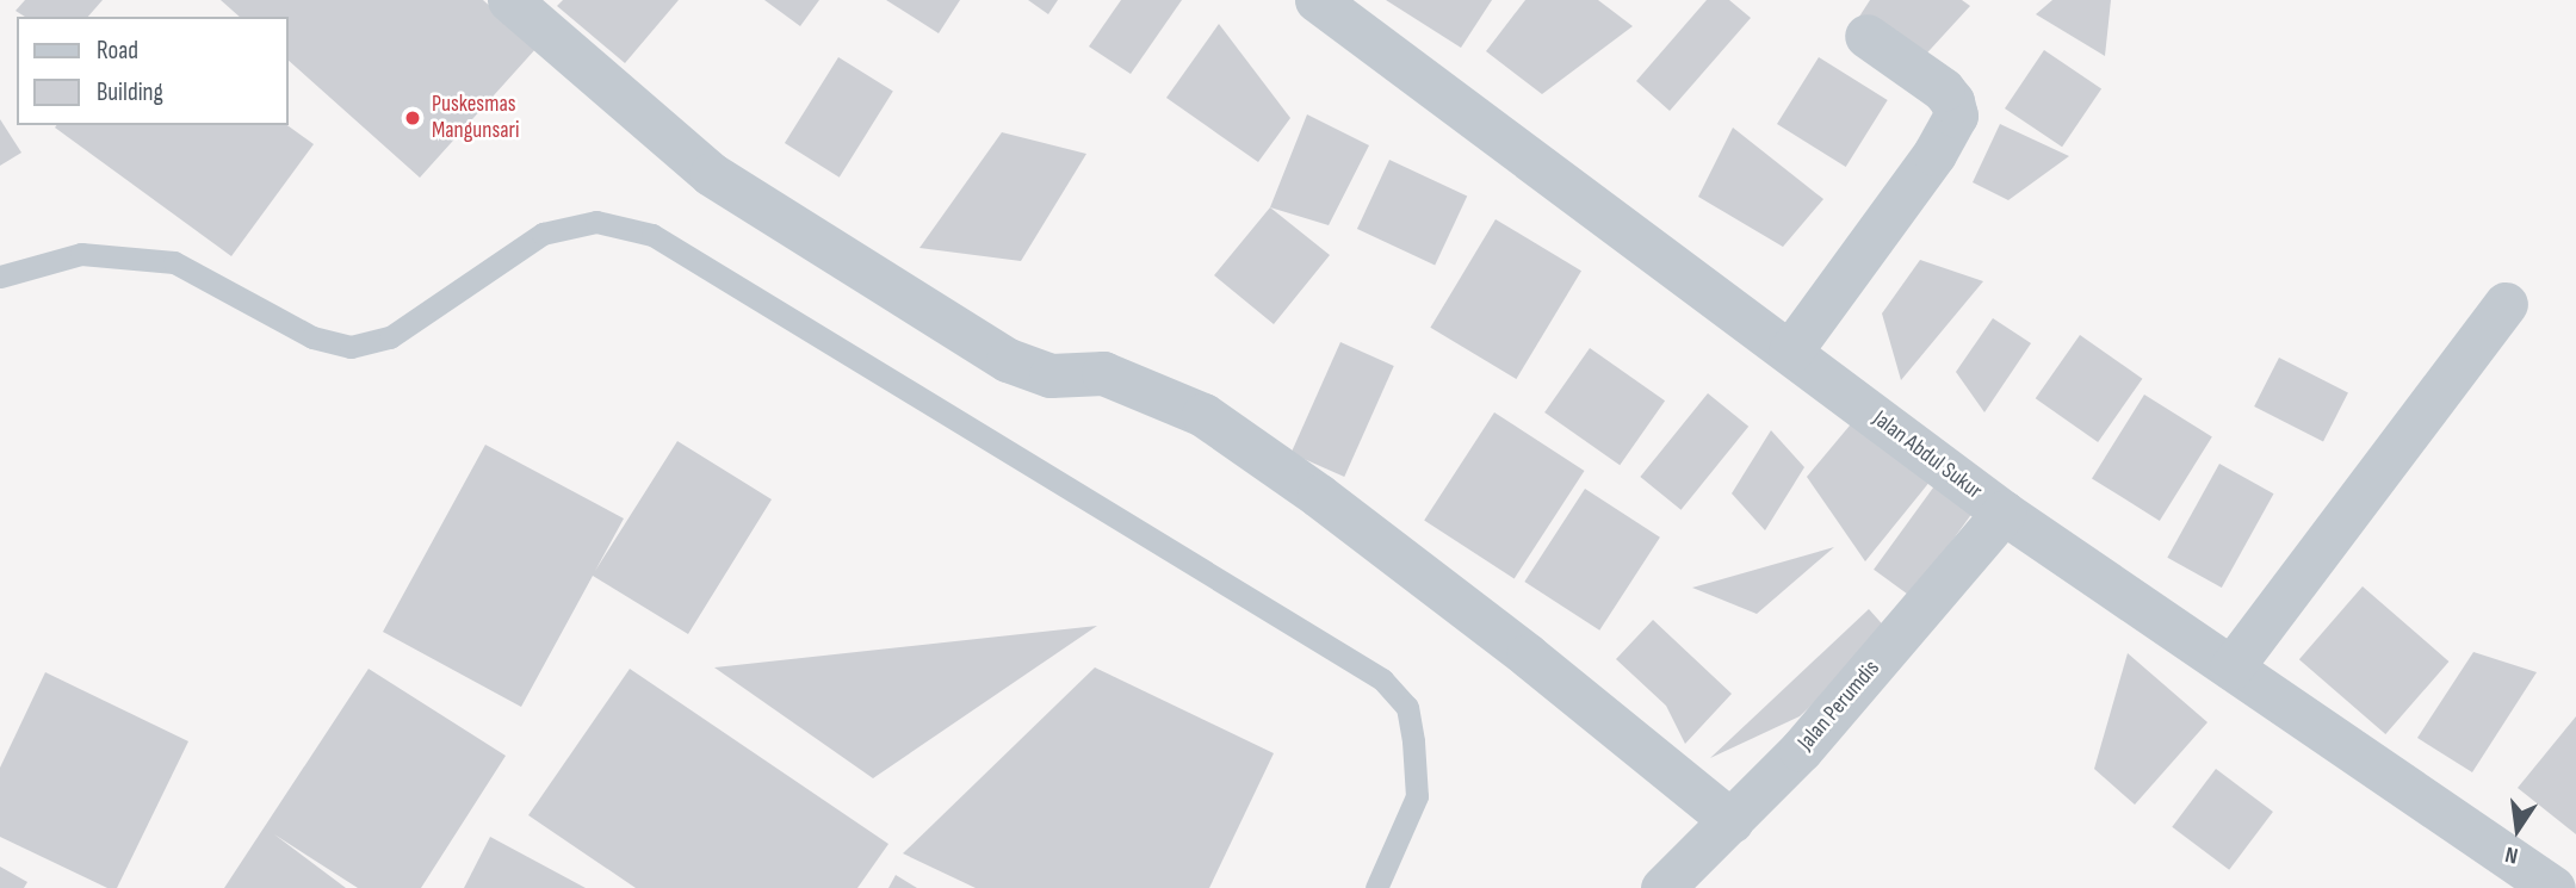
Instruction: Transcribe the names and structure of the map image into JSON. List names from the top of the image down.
{
  "streets": {
    "street": ["Jalan Abdul Sukur", "Jalan Perumdis"]
  },
  "crossings": [
    ["Jalan Abdul Sukur", "Jalan Perumdis"]
  ],
  "places": ["Puskesmas Mangunsari"],
  "legend": ["Road", "Building"],
  "north": "bottom"
}
